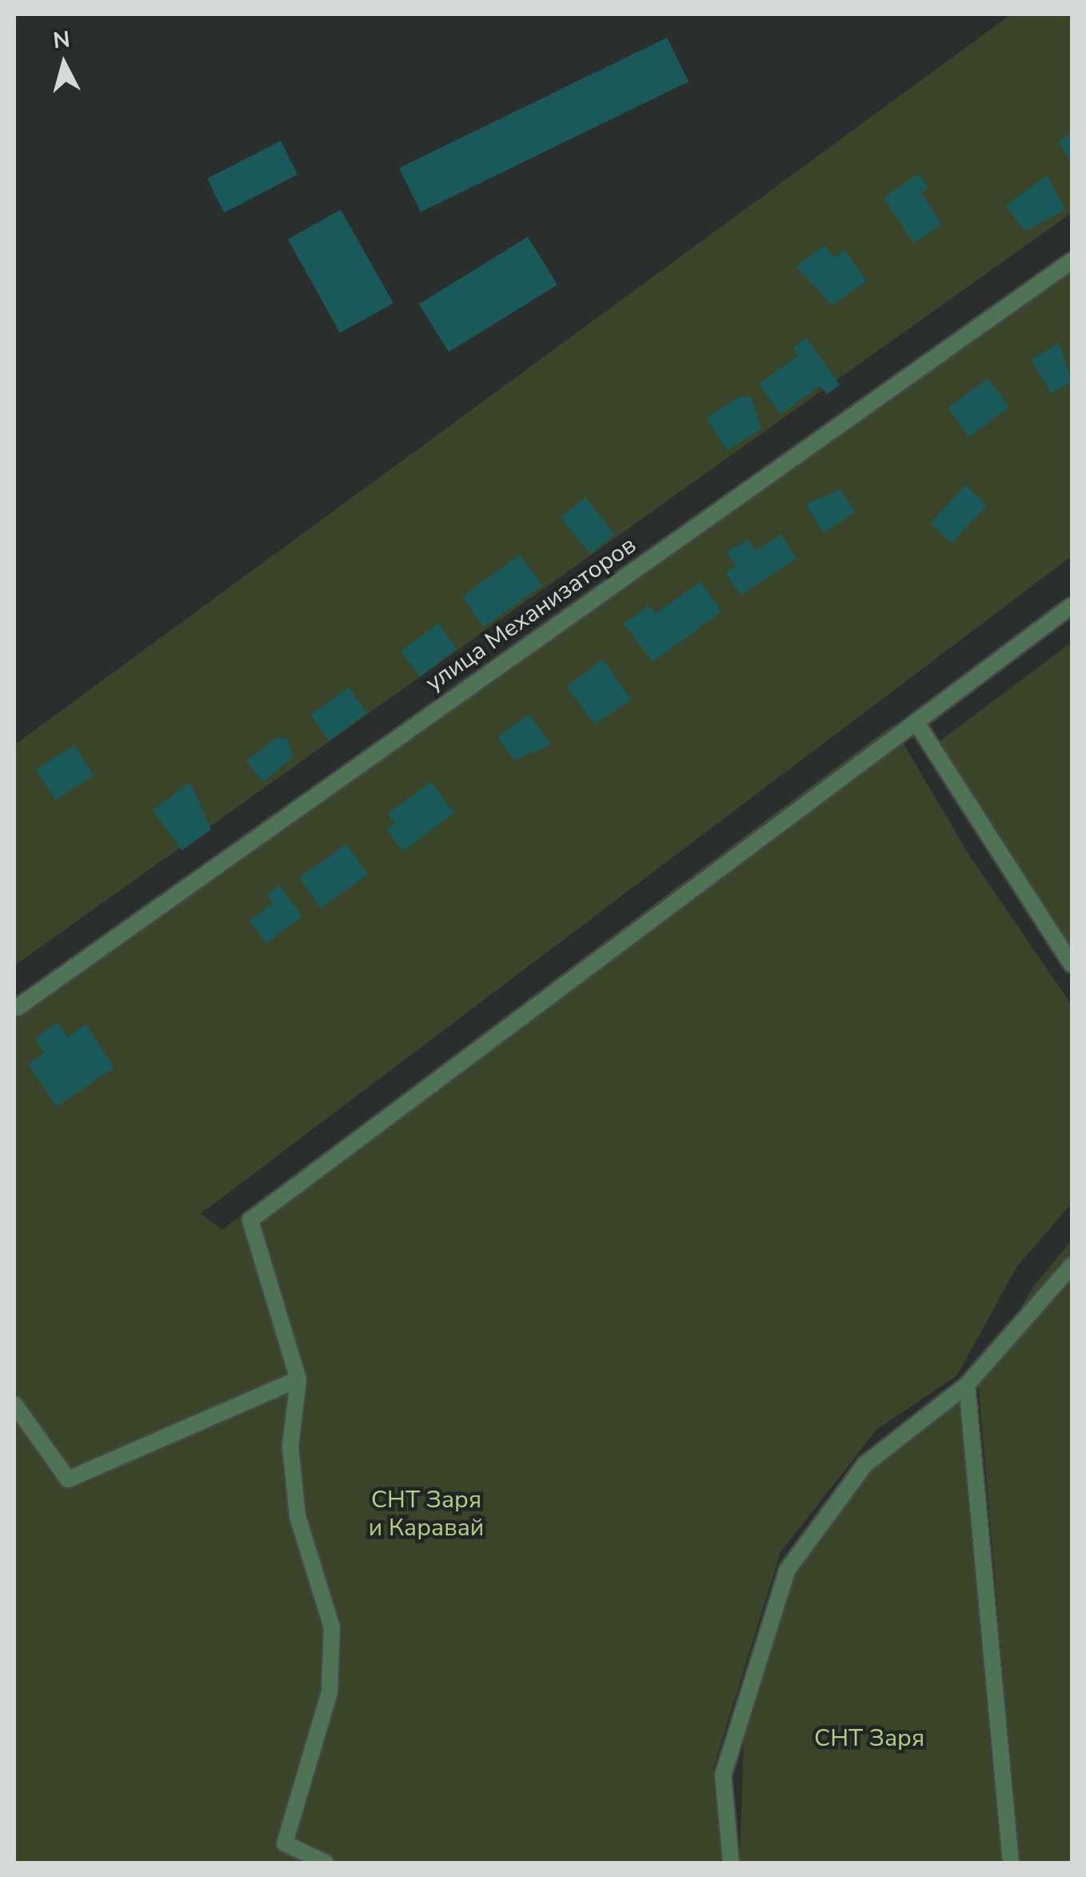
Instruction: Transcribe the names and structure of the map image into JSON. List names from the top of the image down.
{
  "streets": {
    "street": ["улица Механизаторов"]
  },
  "parks": ["СНТ Заря и Каравай", "СНТ Заря"],
  "north": "top"
}
